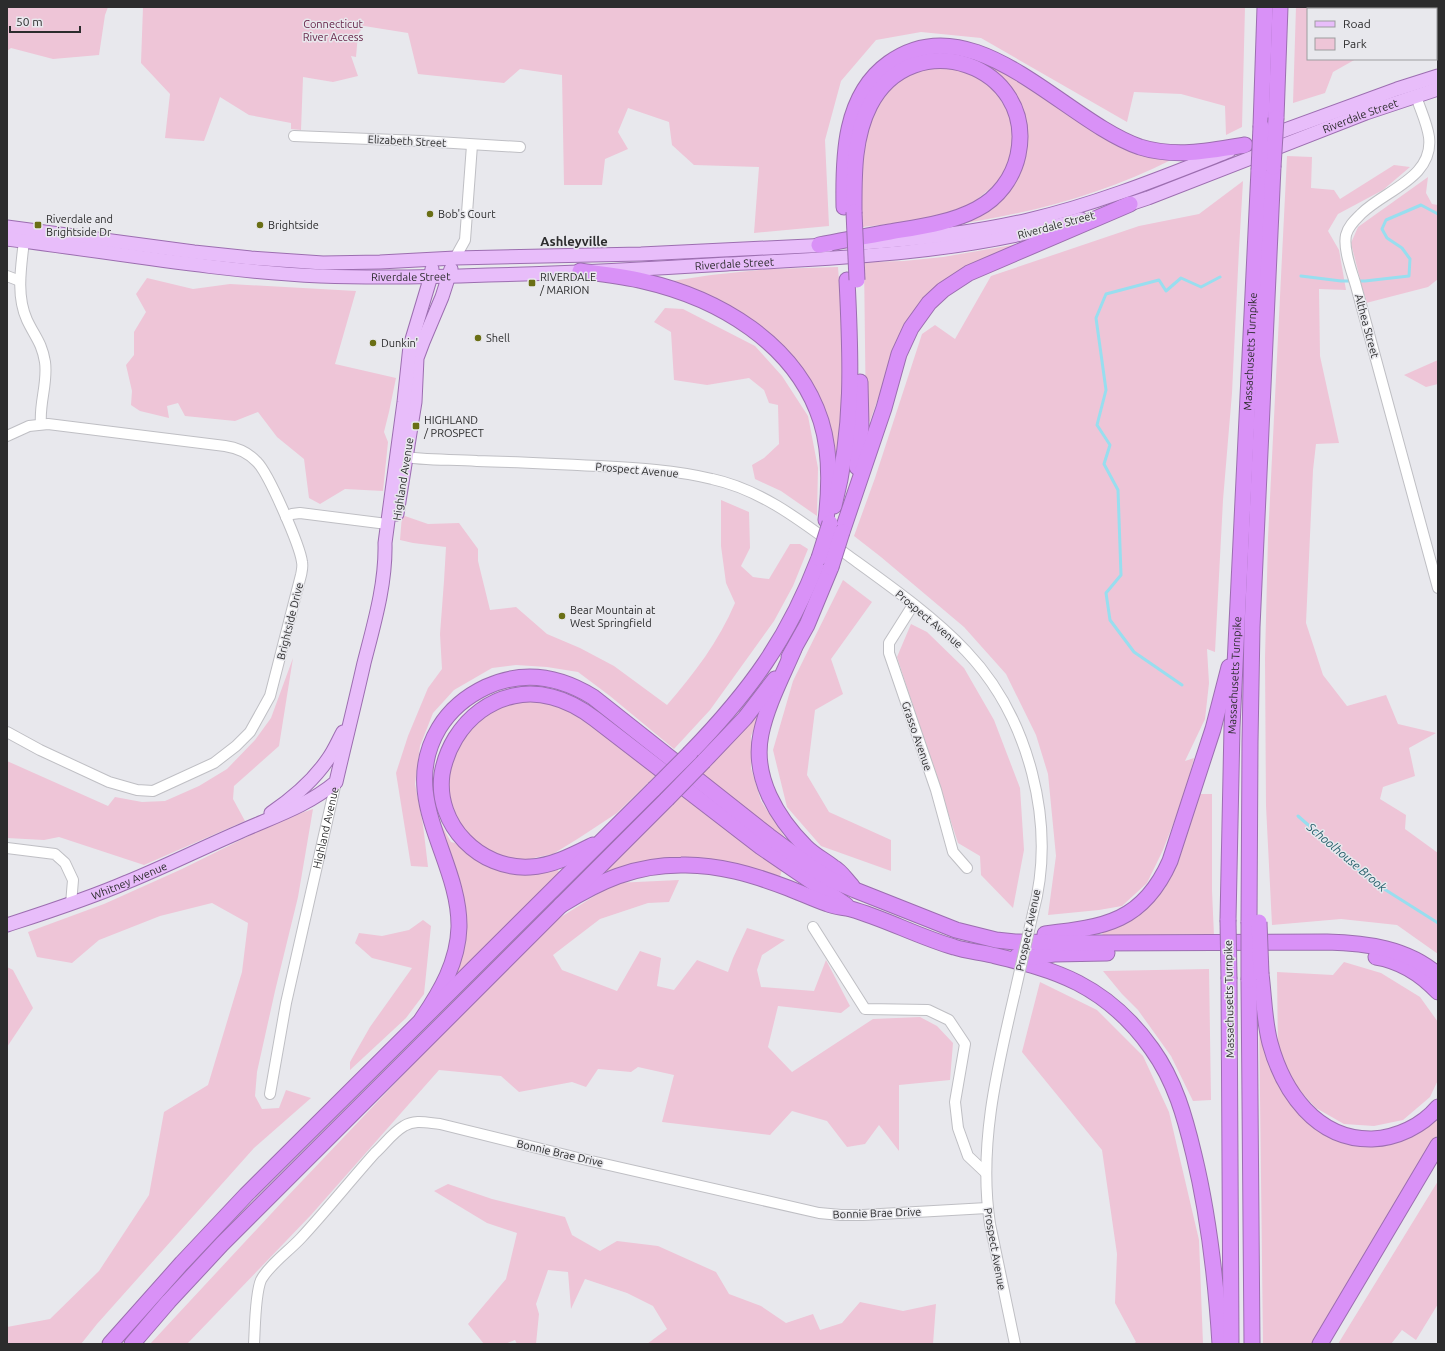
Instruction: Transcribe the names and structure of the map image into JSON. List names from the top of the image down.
{
  "streets": {
    "highway": ["Massachusetts Turnpike"],
    "main road": ["Riverdale Street", "Highland Avenue", "Whitney Avenue"],
    "street": [
      "Elizabeth Street",
      "Althea Street",
      "Prospect Avenue",
      "Brightside Drive",
      "Grasso Avenue",
      "Bonnie Brae Drive"
    ]
  },
  "crossings": [
    ["Riverdale Street", "Althea Street"],
    ["Riverdale Street", "Highland Avenue"],
    ["Prospect Avenue", "Highland Avenue"],
    ["Prospect Avenue", "Grasso Avenue"],
    ["Prospect Avenue", "Bonnie Brae Drive"],
    ["Highland Avenue", "Whitney Avenue"]
  ],
  "districts": ["Ashleyville"],
  "water": ["Schoolhouse Brook"],
  "parks": ["Connecticut River Access"],
  "places": {
    "other": [
      "Bob's Court",
      "Brightside",
      "Shell",
      "Dunkin'",
      "Bear Mountain at West Springfield"
    ],
    "transit": ["Riverdale and Brightside Dr", "RIVERDALE / MARION", "HIGHLAND / PROSPECT"]
  },
  "legend": ["Road", "Park"],
  "scale_bar": "50 m"
}
